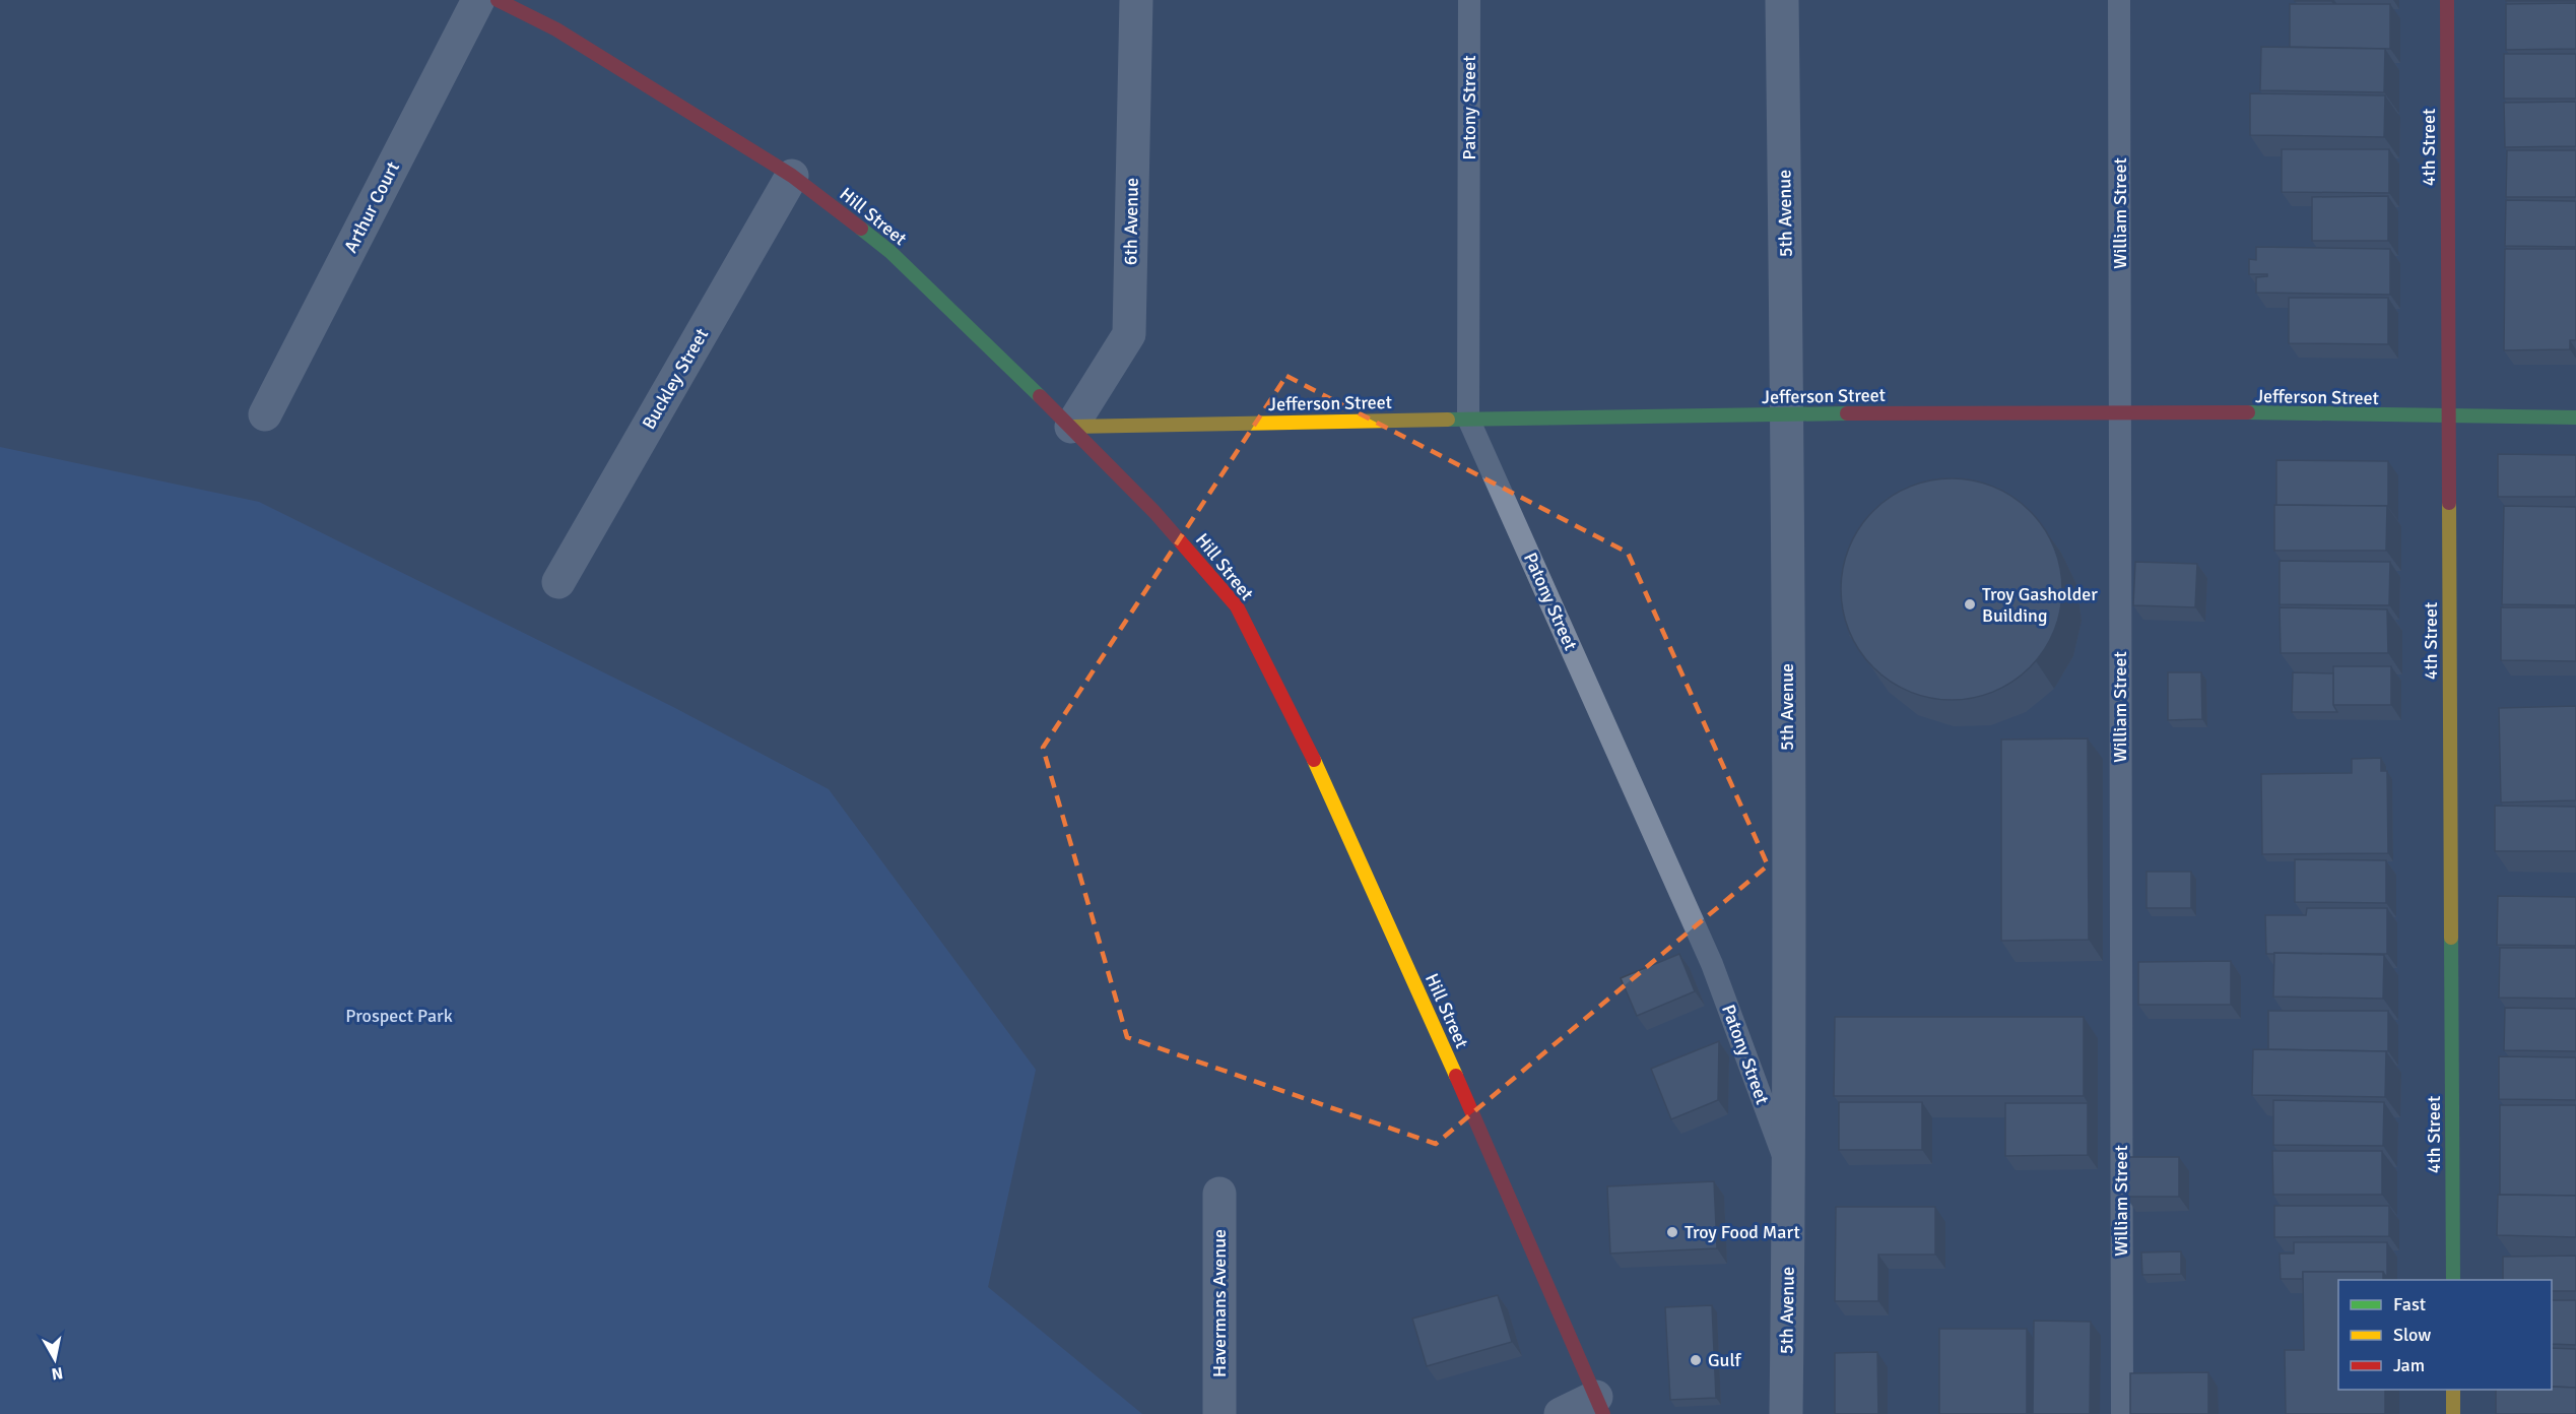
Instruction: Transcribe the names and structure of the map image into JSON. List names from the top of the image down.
{
  "streets": {
    "street": [
      "4th Street",
      "Arthur Court",
      "5th Avenue",
      "Hill Street",
      "6th Avenue",
      "Buckley Street",
      "Jefferson Street",
      "Havermans Avenue"
    ],
    "lane": ["Patony Street", "William Street"]
  },
  "crossings": [
    ["Patony Street", "5th Avenue"],
    ["Patony Street", "Jefferson Street"],
    ["4th Street", "Jefferson Street"],
    ["5th Avenue", "Jefferson Street"],
    ["William Street", "Jefferson Street"],
    ["Hill Street", "6th Avenue"],
    ["Hill Street", "Buckley Street"],
    ["Hill Street", "Jefferson Street"],
    ["6th Avenue", "Jefferson Street"]
  ],
  "parks": ["Prospect Park"],
  "places": ["Troy Gasholder Building", "Troy Food Mart", "Gulf"],
  "legend": ["Fast", "Slow", "Jam"],
  "north": "bottom"
}
